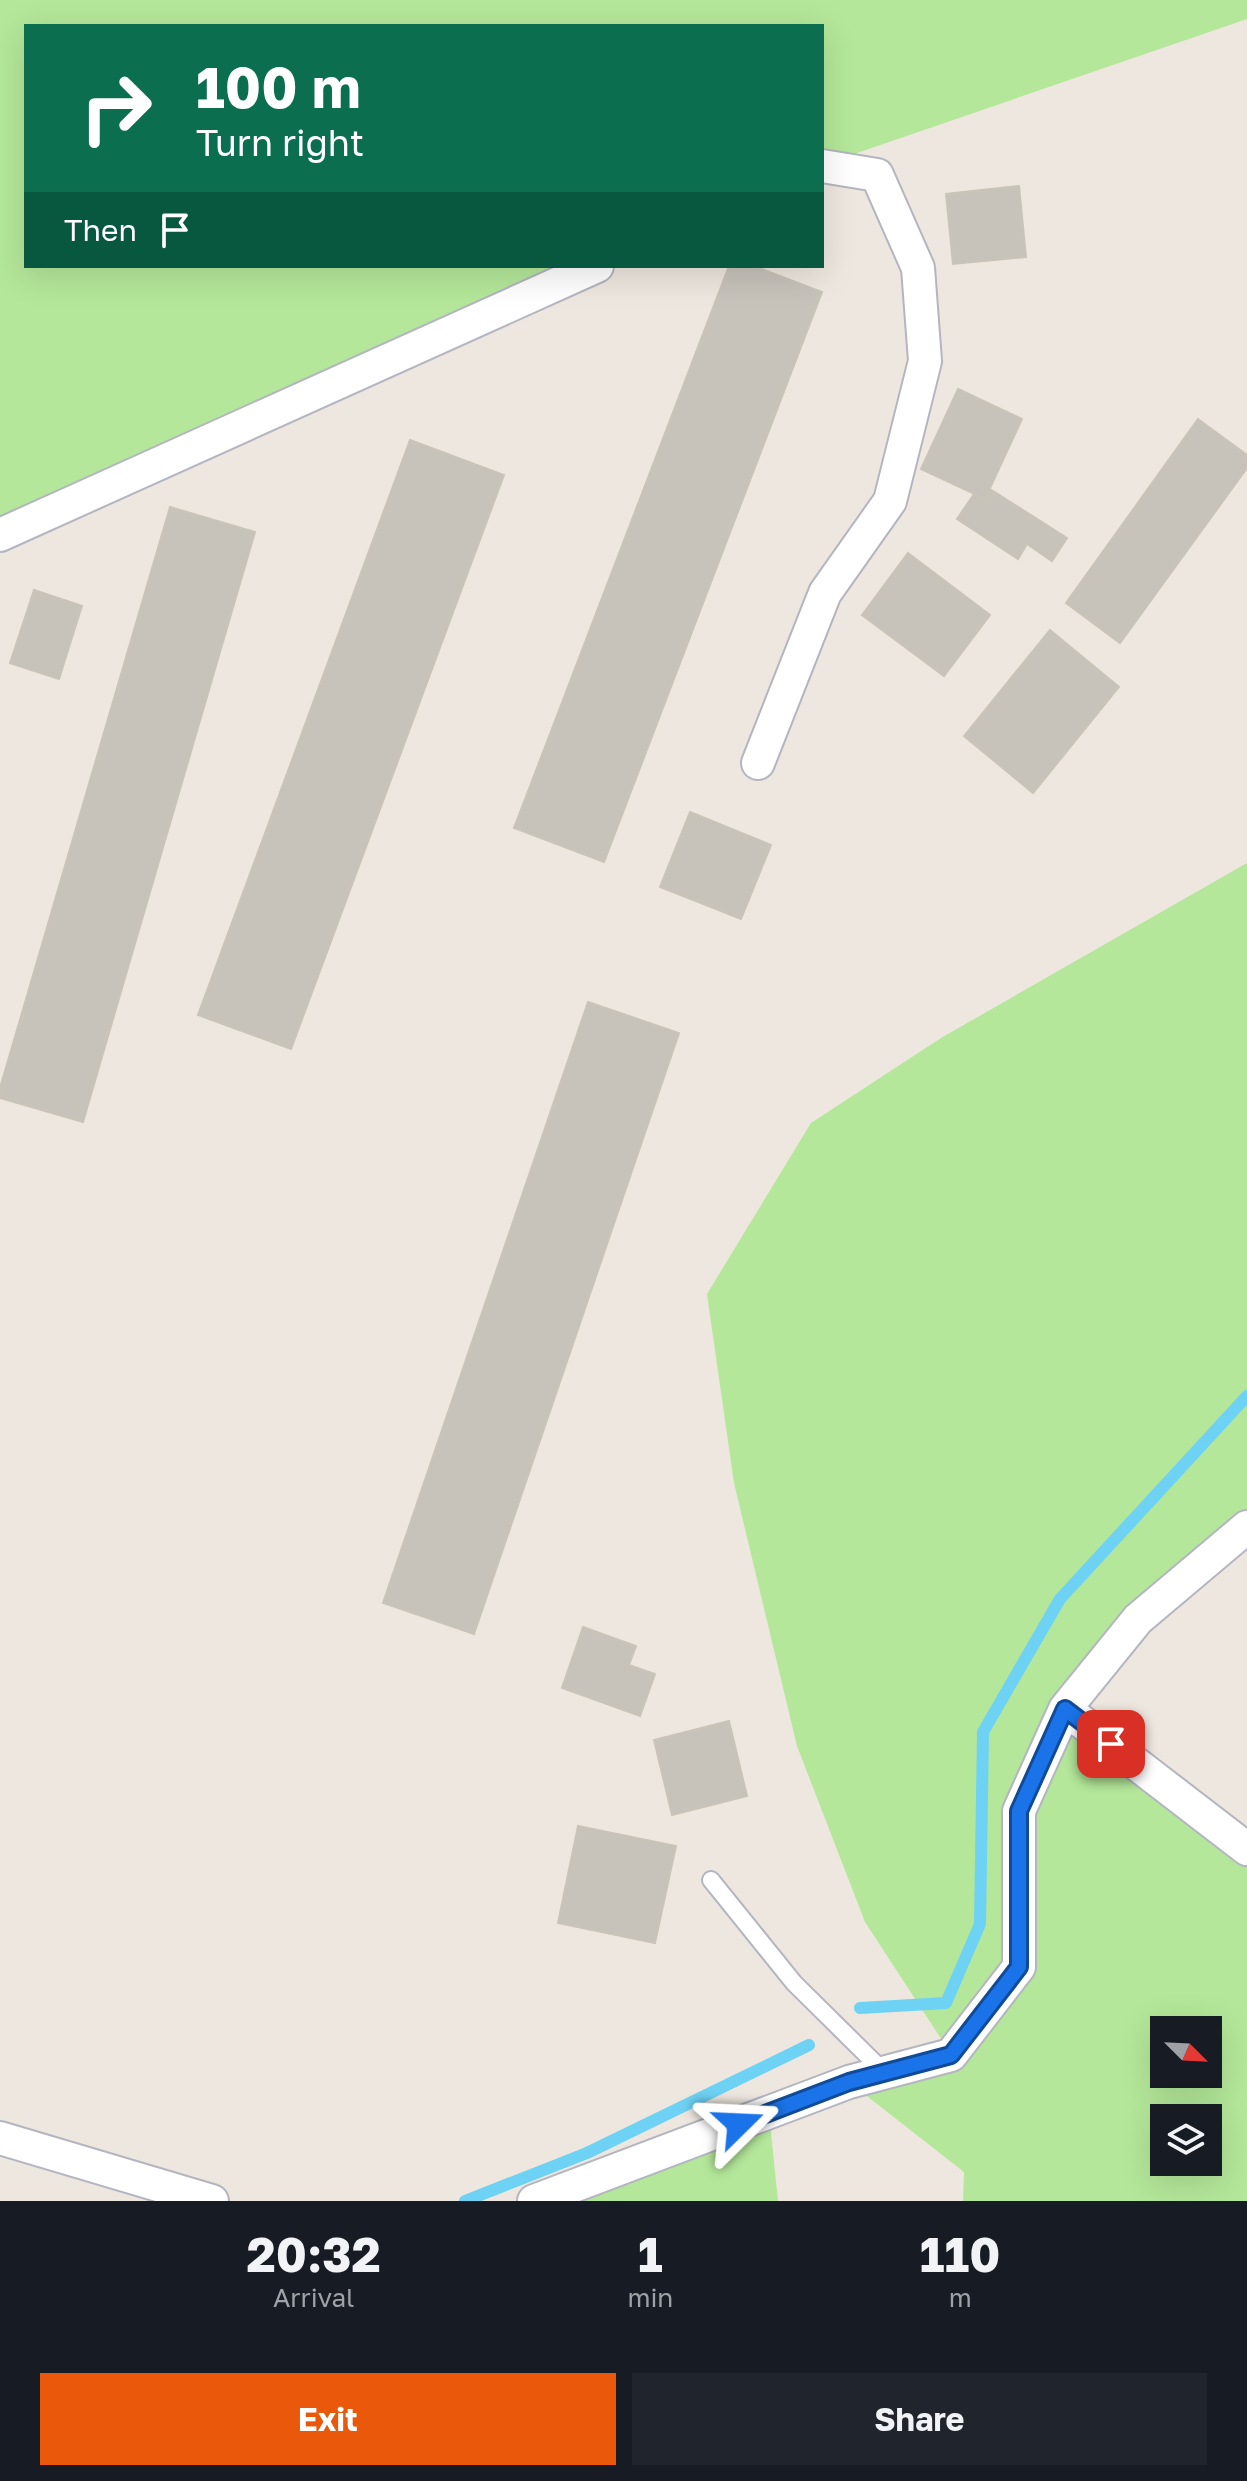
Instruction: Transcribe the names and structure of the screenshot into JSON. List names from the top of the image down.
{
  "north": "bottom right",
  "page": {
    "turn": ["100 m", "Turn right"],
    "then": "Then",
    "eta": [
      "20:32",
      "Arrival",
      "1",
      "min",
      "110",
      "m"
    ],
    "buttons": ["Exit", "Share"]
  }
}
